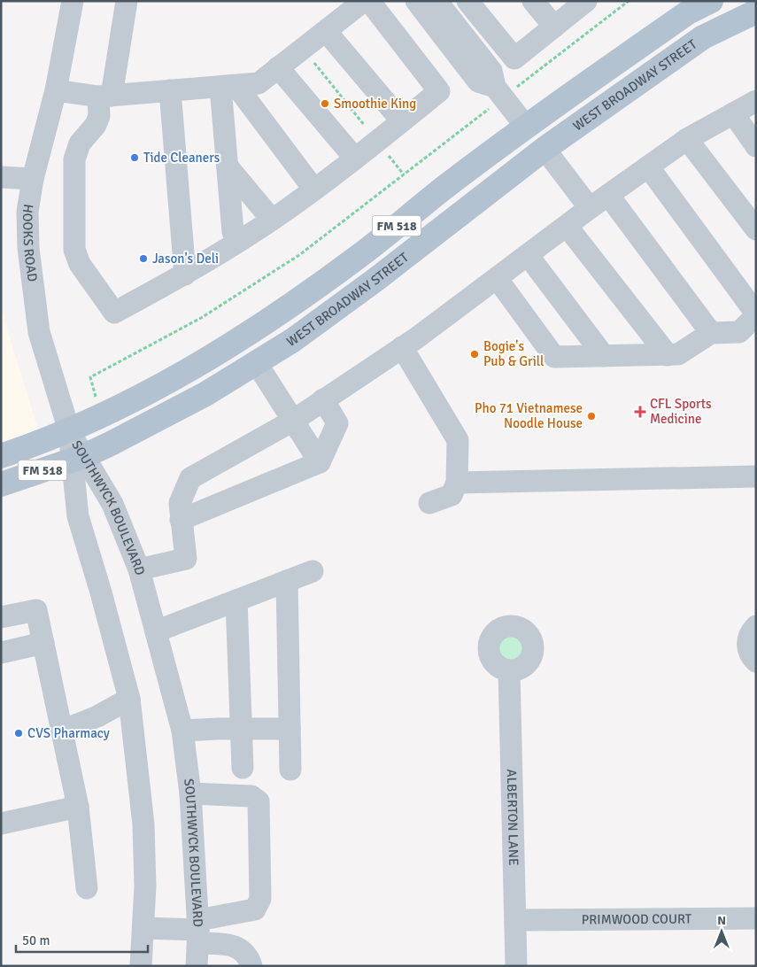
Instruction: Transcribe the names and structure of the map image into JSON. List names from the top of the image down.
{
  "streets": {
    "main road": ["WEST BROADWAY STREET", "FM 518"],
    "street": [
      "HOOKS ROAD",
      "SOUTHWYCK BOULEVARD",
      "ALBERTON LANE",
      "PRIMWOOD COURT"
    ]
  },
  "crossings": [
    ["WEST BROADWAY STREET", "HOOKS ROAD"],
    ["WEST BROADWAY STREET", "SOUTHWYCK BOULEVARD"],
    ["HOOKS ROAD", "SOUTHWYCK BOULEVARD"],
    ["ALBERTON LANE", "PRIMWOOD COURT"]
  ],
  "places": {
    "other": [
      "Smoothie King",
      "Tide Cleaners",
      "Jason's Deli",
      "Bogie's Pub & Grill",
      "Pho 71 Vietnamese Noodle House",
      "CVS Pharmacy"
    ],
    "health": ["CFL Sports Medicine"]
  },
  "scale_bar": "50 m",
  "north": "top"
}
